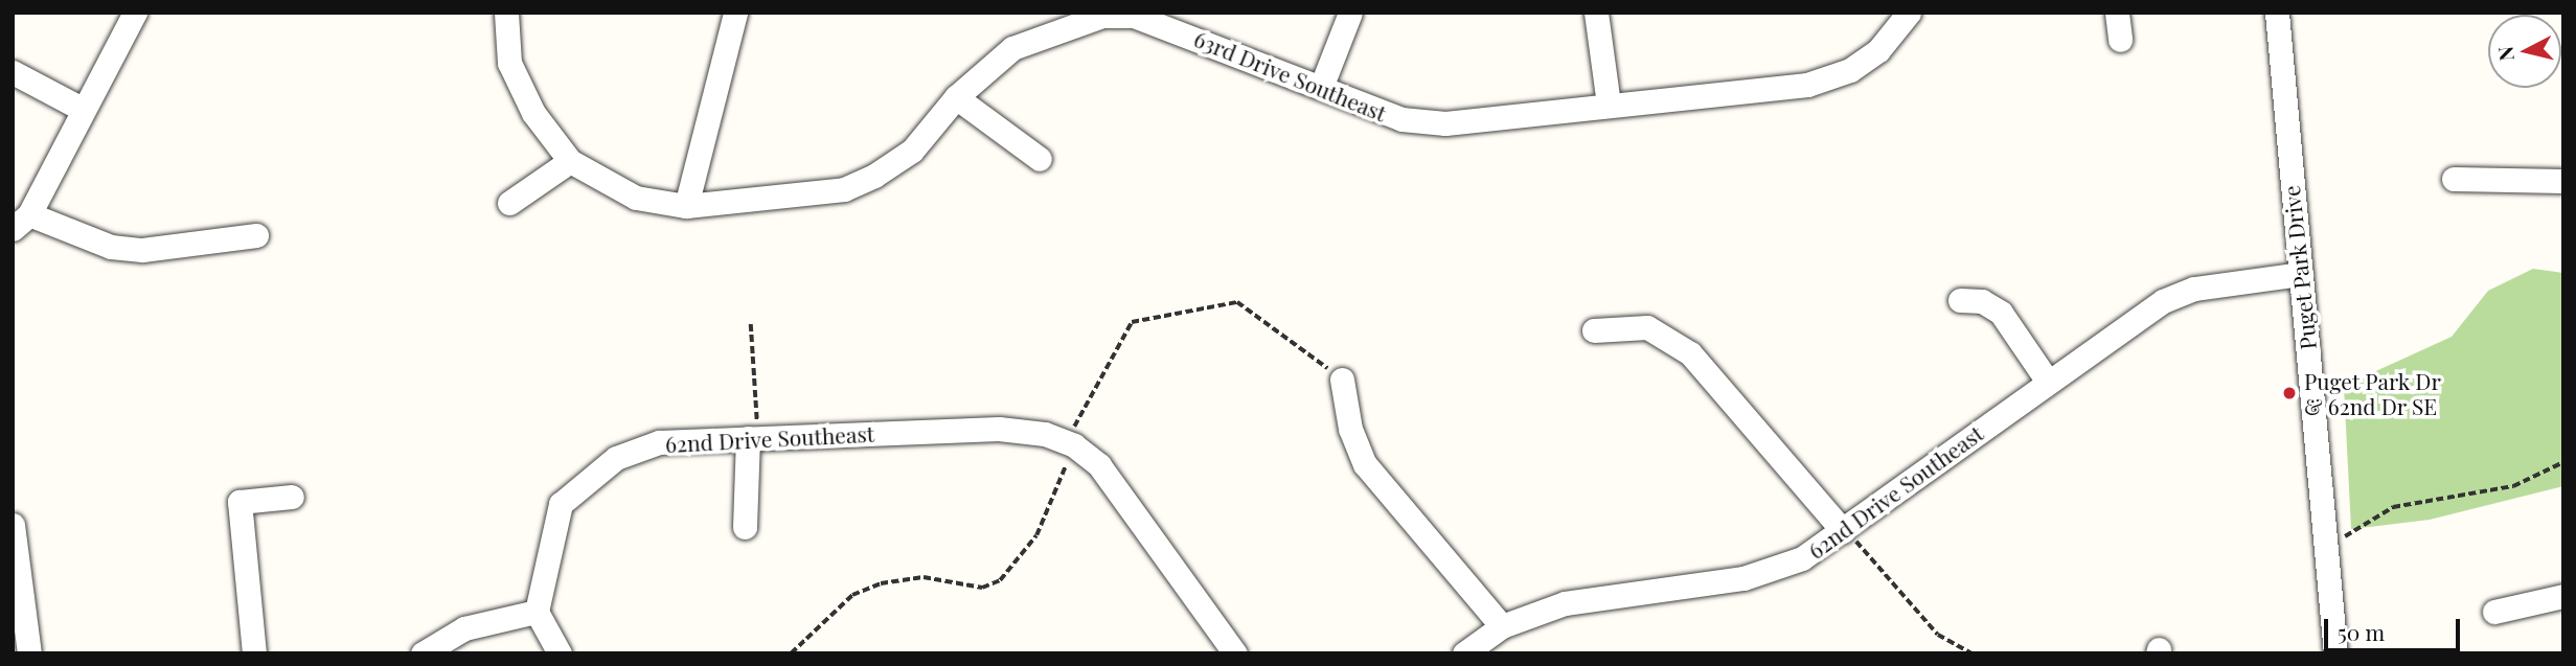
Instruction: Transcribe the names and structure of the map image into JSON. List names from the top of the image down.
{
  "streets": {
    "street": ["63rd Drive Southeast", "Puget Park Drive", "62nd Drive Southeast"]
  },
  "crossings": [
    ["Puget Park Drive", "62nd Drive Southeast"]
  ],
  "places": ["Puget Park Dr & 62nd Dr SE"],
  "scale_bar": "50 m",
  "north": "left"
}
